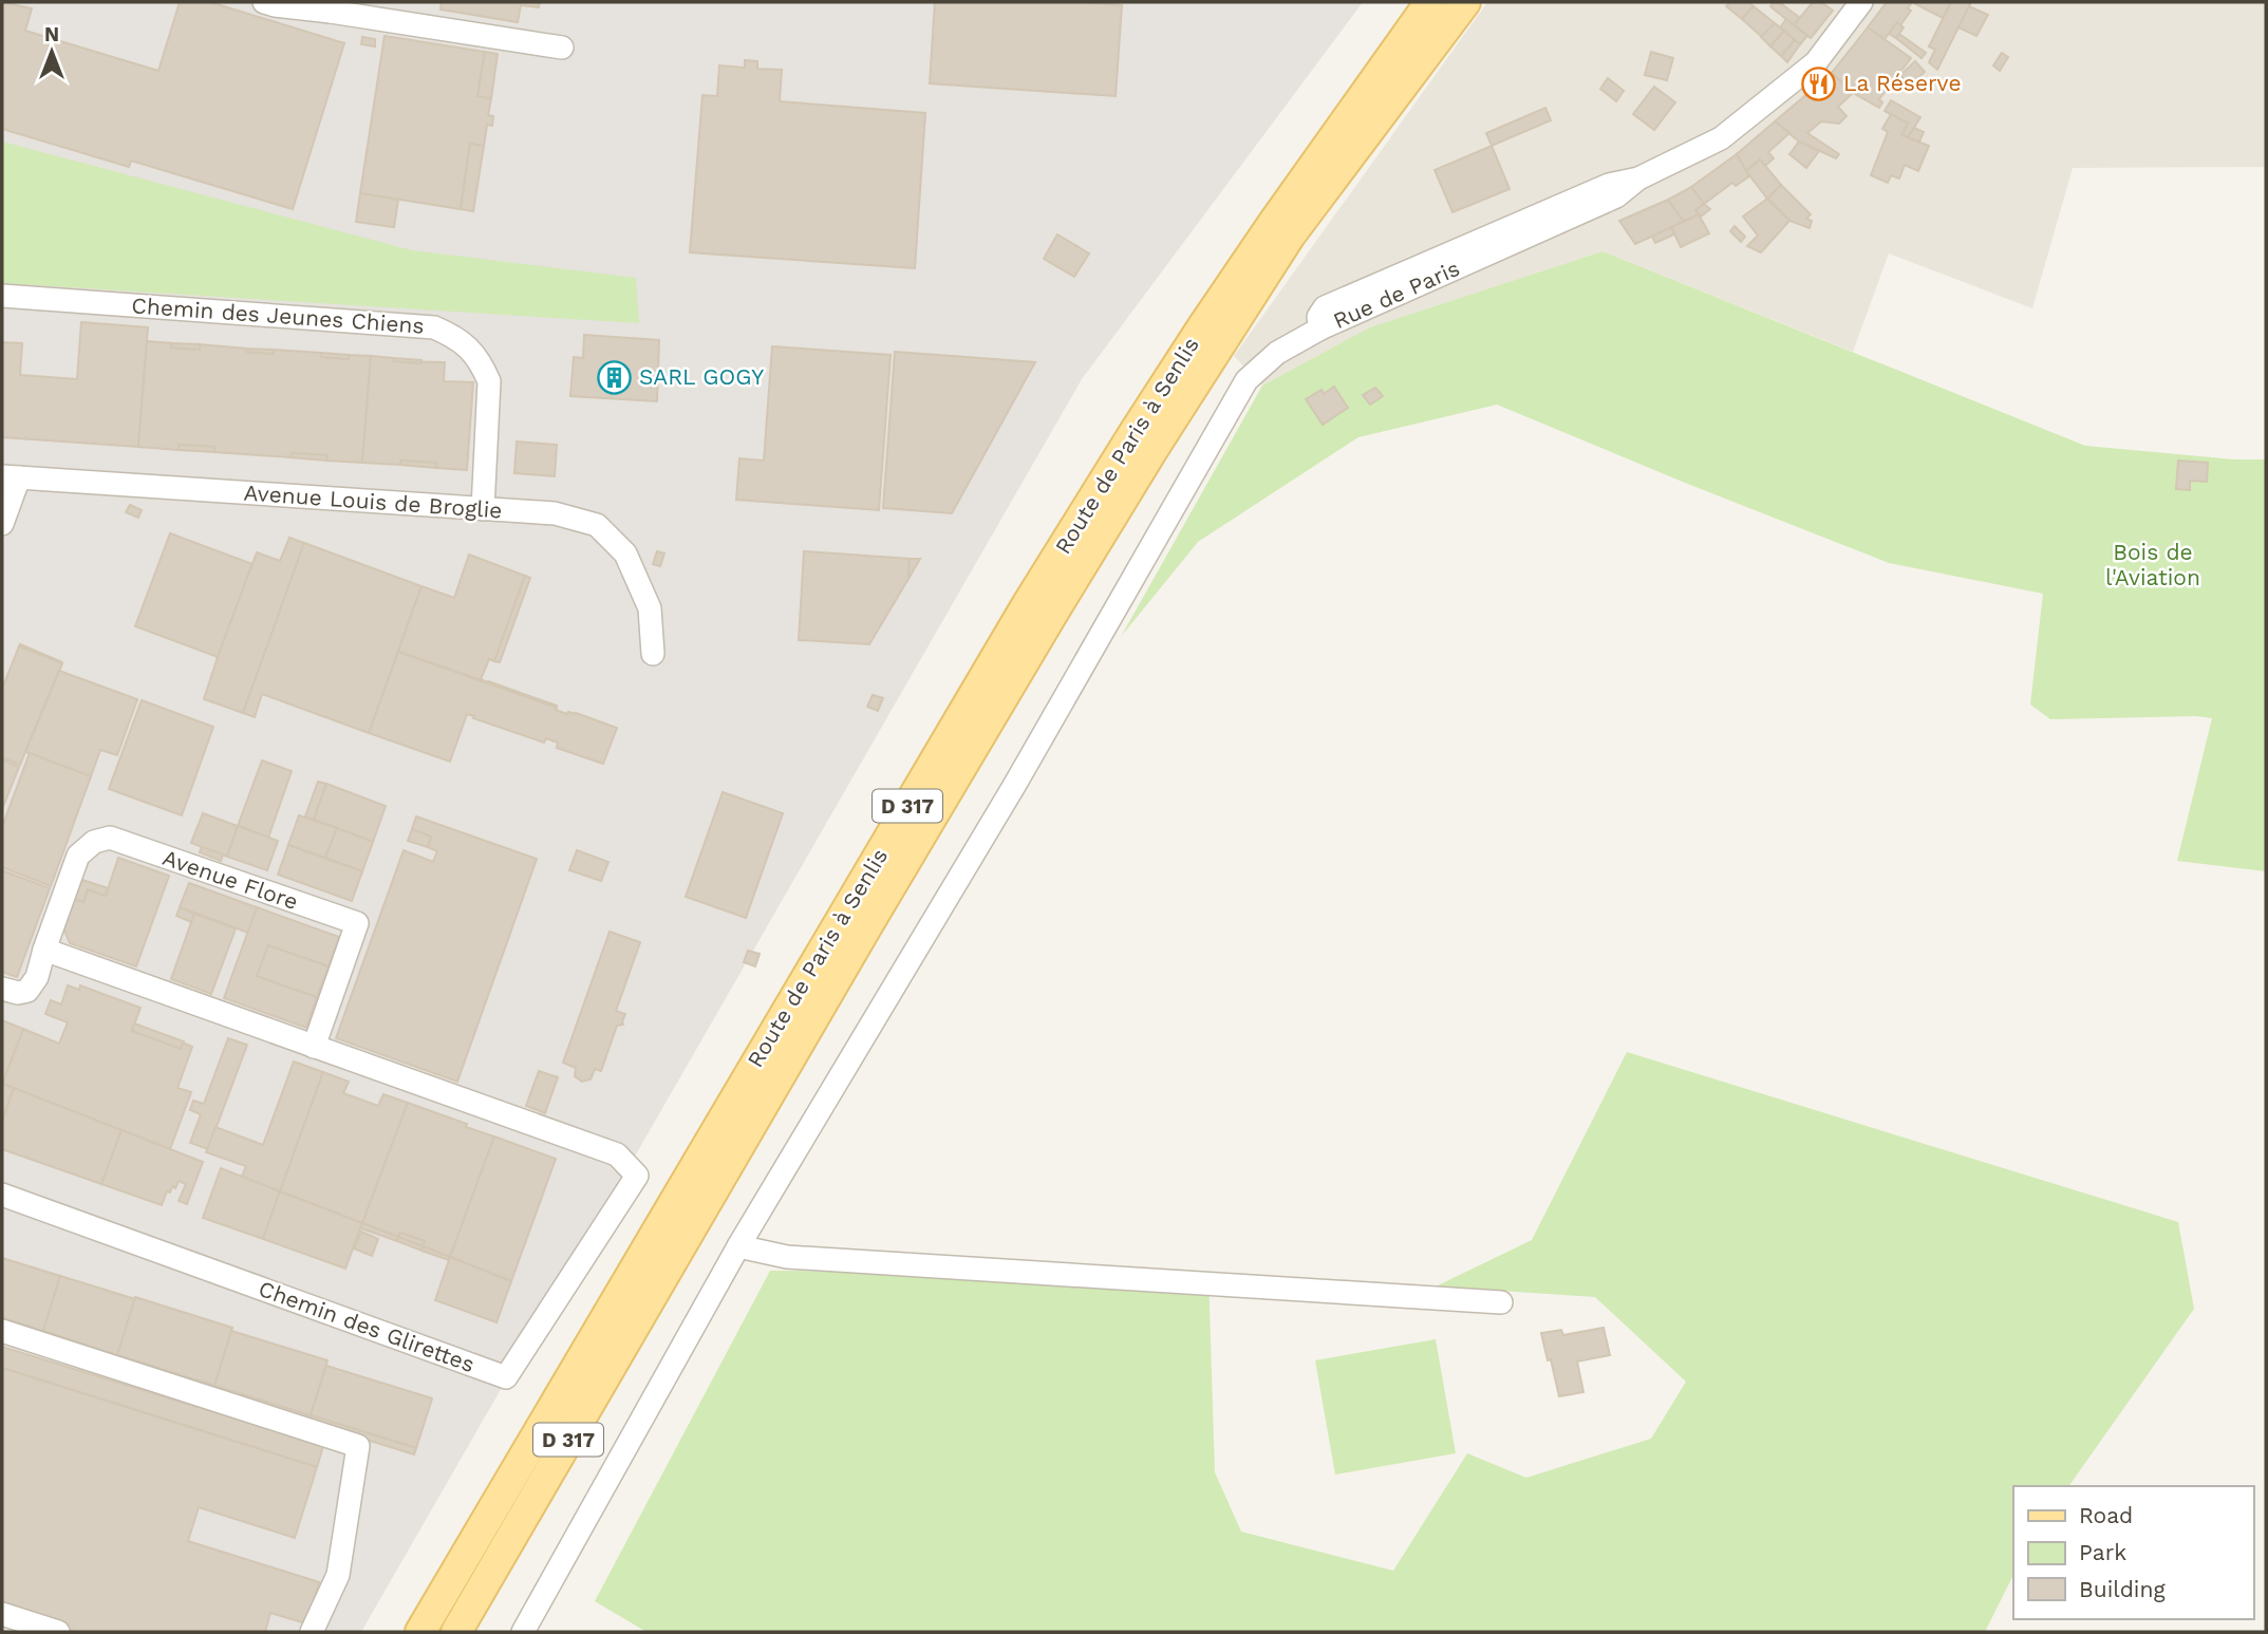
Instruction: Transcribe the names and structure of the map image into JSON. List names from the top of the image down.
{
  "streets": {
    "main road": ["Route de Paris à Senlis", "D 317"],
    "street": [
      "Rue de Paris",
      "Chemin des Jeunes Chiens",
      "Avenue Louis de Broglie",
      "Avenue Flore",
      "Chemin des Glirettes"
    ]
  },
  "crossings": [
    ["Chemin des Jeunes Chiens", "Avenue Louis de Broglie"],
    ["Avenue Flore", "Chemin des Glirettes"]
  ],
  "parks": ["Bois de l'Aviation"],
  "places": {
    "restaurant": ["La Réserve"],
    "building": ["SARL GOGY"]
  },
  "legend": ["Road", "Park", "Building"],
  "north": "top"
}
